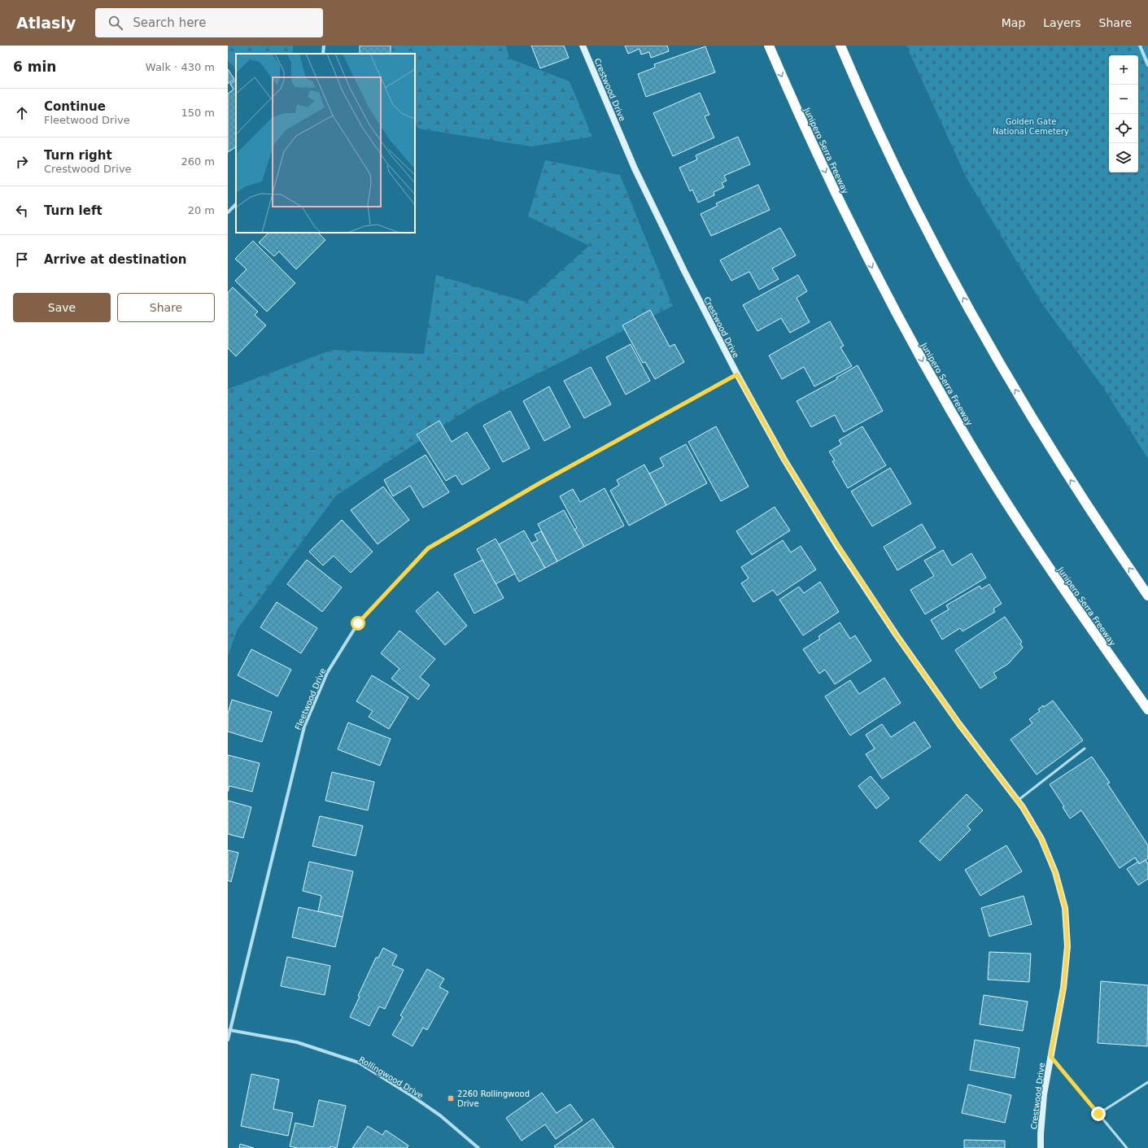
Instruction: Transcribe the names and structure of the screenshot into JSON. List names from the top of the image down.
{
  "streets": {
    "highway": ["Junipero Serra Freeway"],
    "street": ["Crestwood Drive", "Fleetwood Drive", "Rollingwood Drive"]
  },
  "crossings": [
    ["Crestwood Drive", "Fleetwood Drive"],
    ["Fleetwood Drive", "Rollingwood Drive"]
  ],
  "parks": ["Golden Gate National Cemetery"],
  "places": {
    "transit": ["2260 Rollingwood Drive"]
  },
  "page": {
    "header": "Atlasly",
    "search": "Search here",
    "nav": ["Map", "Layers", "Share"],
    "heading": ["6 min", "Walk · 430 m"],
    "map_buttons": ["+", "−"],
    "list": [
      ["Continue", "Fleetwood Drive", "150 m"],
      ["Turn right", "Crestwood Drive", "260 m"],
      ["Turn left", "20 m"],
      "Arrive at destination"
    ],
    "buttons": ["Save", "Share"]
  }
}
